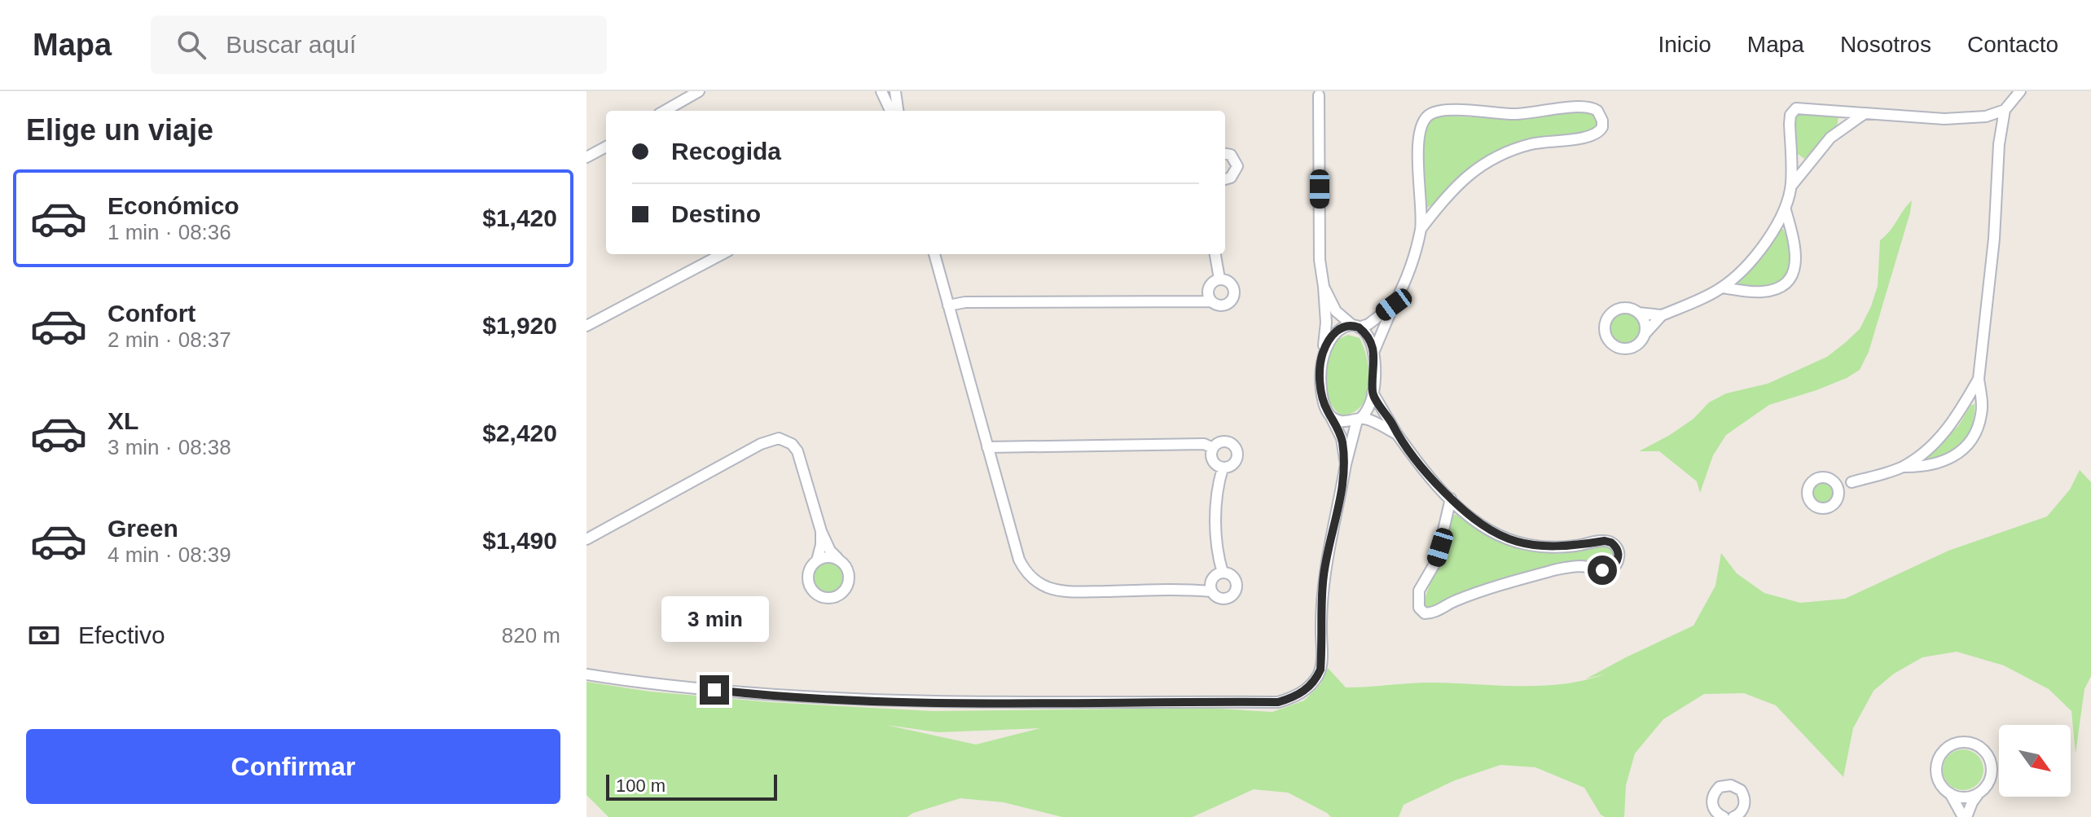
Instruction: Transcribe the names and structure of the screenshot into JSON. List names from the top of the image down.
{
  "scale_bar": "100 m",
  "north": "bottom right",
  "page": {
    "header": "Mapa",
    "search": "Buscar aquí",
    "nav": [
      "Inicio",
      "Mapa",
      "Nosotros",
      "Contacto"
    ],
    "heading": "Elige un viaje",
    "banner": ["Recogida", "Destino"],
    "list": [
      {
        "name": "Económico",
        "note": "1 min · 08:36",
        "value": "$1,420"
      },
      {
        "name": "Confort",
        "note": "2 min · 08:37",
        "value": "$1,920"
      },
      {
        "name": "XL",
        "note": "3 min · 08:38",
        "value": "$2,420"
      },
      {
        "name": "Green",
        "note": "4 min · 08:39",
        "value": "$1,490"
      }
    ],
    "bubble": "3 min",
    "pay": ["Efectivo", "820 m"],
    "buttons": "Confirmar",
    "scale": "100 m"
  }
}
